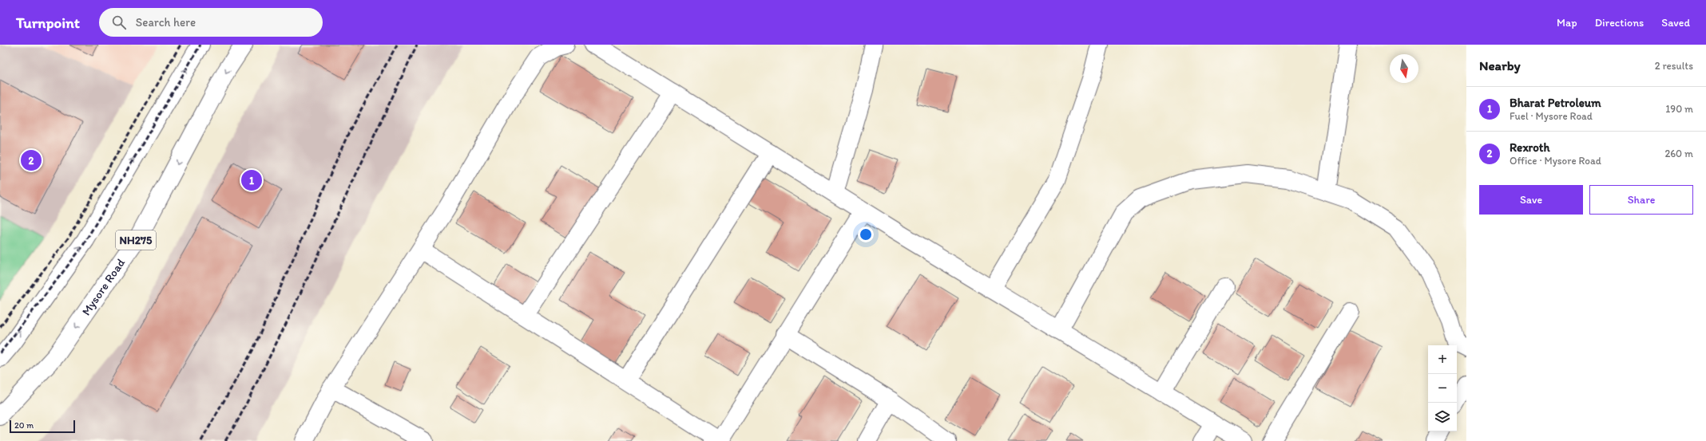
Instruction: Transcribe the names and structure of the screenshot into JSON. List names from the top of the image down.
{
  "streets": {
    "main road": ["NH275", "Mysore Road"]
  },
  "scale_bar": "20 m",
  "north": "bottom",
  "page": {
    "header": "Turnpoint",
    "search": "Search here",
    "nav": ["Map", "Directions", "Saved"],
    "heading": ["Nearby", "2 results"],
    "list": [
      {
        "mark": "1",
        "name": "Bharat Petroleum",
        "note": "Fuel · Mysore Road",
        "value": "190 m"
      },
      {
        "mark": "2",
        "name": "Rexroth",
        "note": "Office · Mysore Road",
        "value": "260 m"
      }
    ],
    "pins": ["2", "1"],
    "buttons": ["Save", "Share"],
    "map_buttons": ["+", "−"],
    "scale": "20 m"
  }
}
